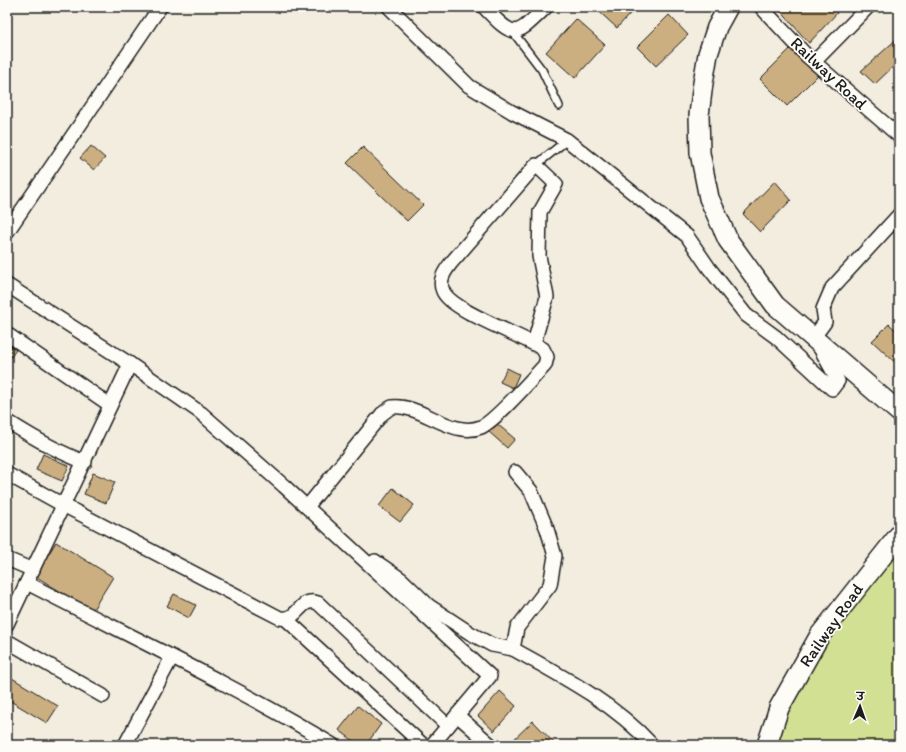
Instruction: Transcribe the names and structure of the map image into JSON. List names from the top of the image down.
{
  "streets": {
    "street": ["Railway Road"]
  },
  "north": "top"
}
